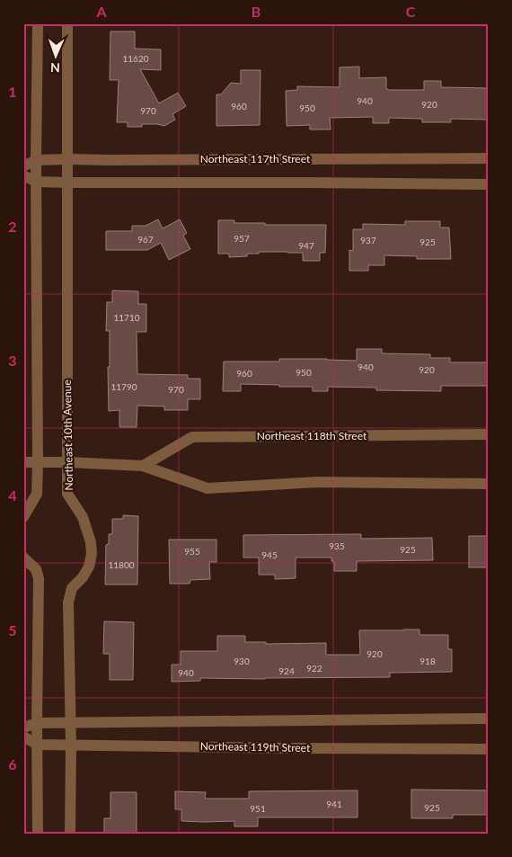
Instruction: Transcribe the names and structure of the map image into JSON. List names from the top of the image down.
{
  "streets": {
    "street": [
      "Northeast 117th Street",
      "Northeast 10th Avenue",
      "Northeast 118th Street",
      "Northeast 119th Street"
    ]
  },
  "crossings": [
    ["Northeast 117th Street", "Northeast 10th Avenue"],
    ["Northeast 10th Avenue", "Northeast 119th Street"]
  ],
  "house_numbers": [
    "11620",
    "940",
    "920",
    "960",
    "950",
    "970",
    "957",
    "967",
    "937",
    "925",
    "947",
    "11710",
    "940",
    "920",
    "950",
    "960",
    "11790",
    "970",
    "935",
    "925",
    "955",
    "945",
    "11800",
    "920",
    "930",
    "918",
    "922",
    "924",
    "940",
    "941",
    "925",
    "951"
  ],
  "north": "bottom",
  "grid": {
    "columns": ["A", "B", "C"],
    "rows": [
      "1",
      "2",
      "3",
      "4",
      "5",
      "6"
    ]
  }
}
